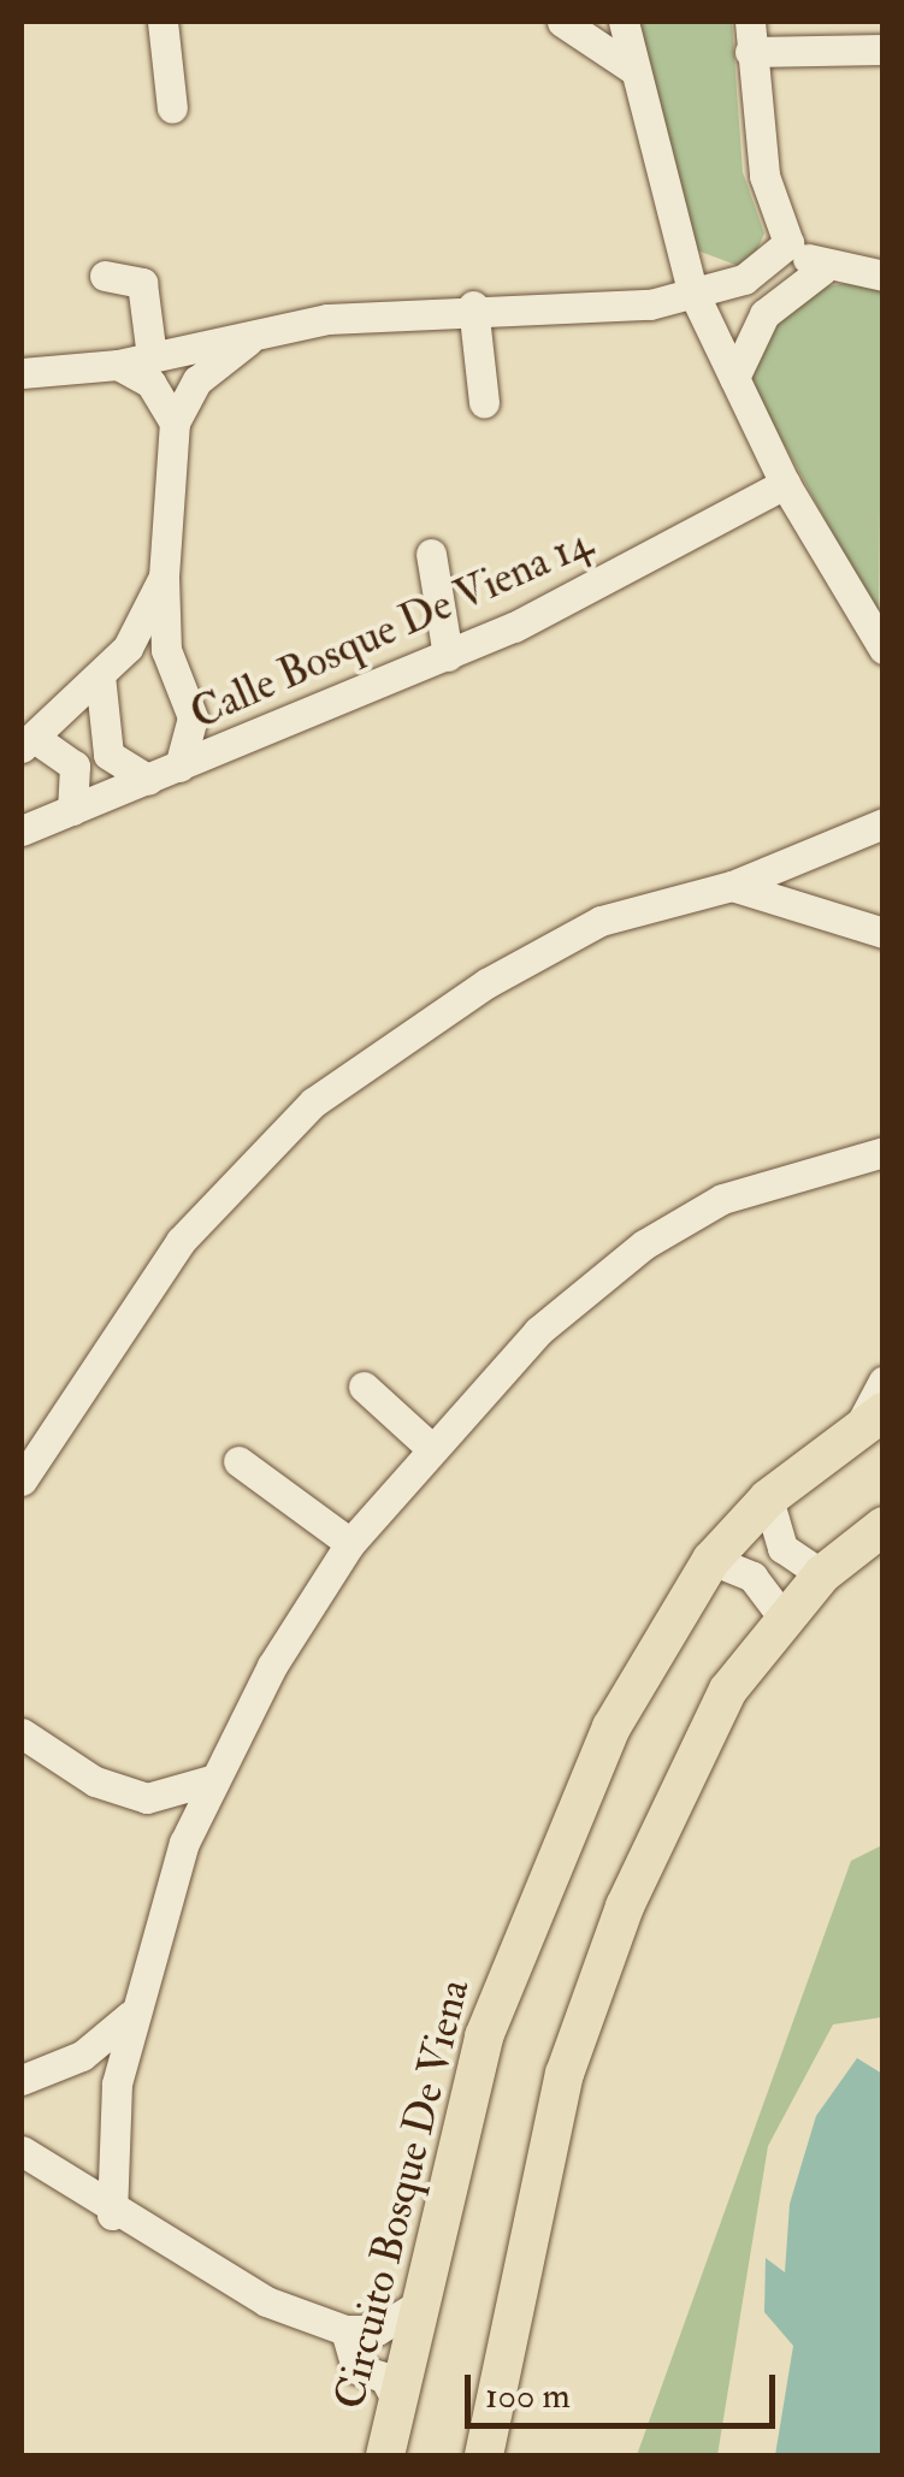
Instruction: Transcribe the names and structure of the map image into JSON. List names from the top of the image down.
{
  "streets": {
    "main road": ["Circuito Bosque De Viena"],
    "street": ["Calle Bosque De Viena 14"]
  },
  "scale_bar": "100 m"
}
